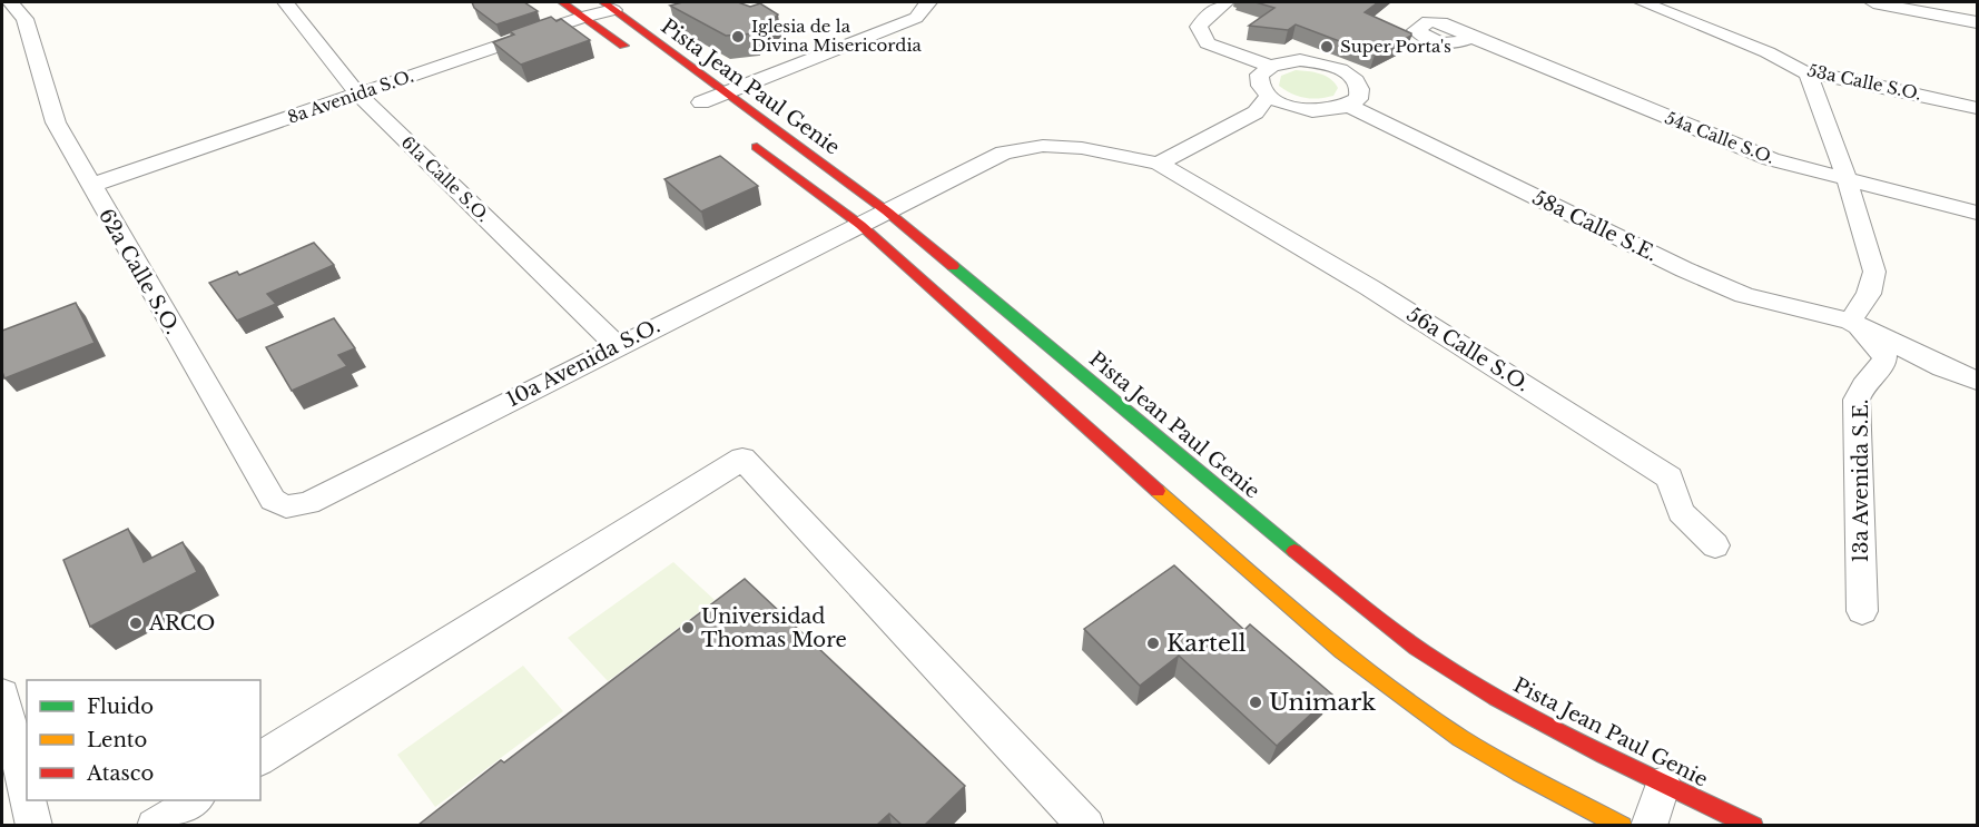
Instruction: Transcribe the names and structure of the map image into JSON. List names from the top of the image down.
{
  "streets": {
    "main road": ["Pista Jean Paul Genie"],
    "street": [
      "53a Calle S.O.",
      "8a Avenida S.O.",
      "54a Calle S.O.",
      "61a Calle S.O.",
      "58a Calle S.E.",
      "62a Calle S.O.",
      "56a Calle S.O.",
      "10a Avenida S.O.",
      "13a Avenida S.E."
    ]
  },
  "crossings": [
    ["Pista Jean Paul Genie", "8a Avenida S.O."],
    ["Pista Jean Paul Genie", "10a Avenida S.O."],
    ["8a Avenida S.O.", "61a Calle S.O."],
    ["8a Avenida S.O.", "62a Calle S.O."],
    ["61a Calle S.O.", "10a Avenida S.O."],
    ["58a Calle S.E.", "13a Avenida S.E."],
    ["62a Calle S.O.", "10a Avenida S.O."],
    ["56a Calle S.O.", "10a Avenida S.O."]
  ],
  "places": [
    "Iglesia de la Divina Misericordia",
    "Super Porta's",
    "ARCO",
    "Universidad Thomas More",
    "Kartell",
    "Unimark"
  ],
  "legend": ["Fluido", "Lento", "Atasco"]
}
